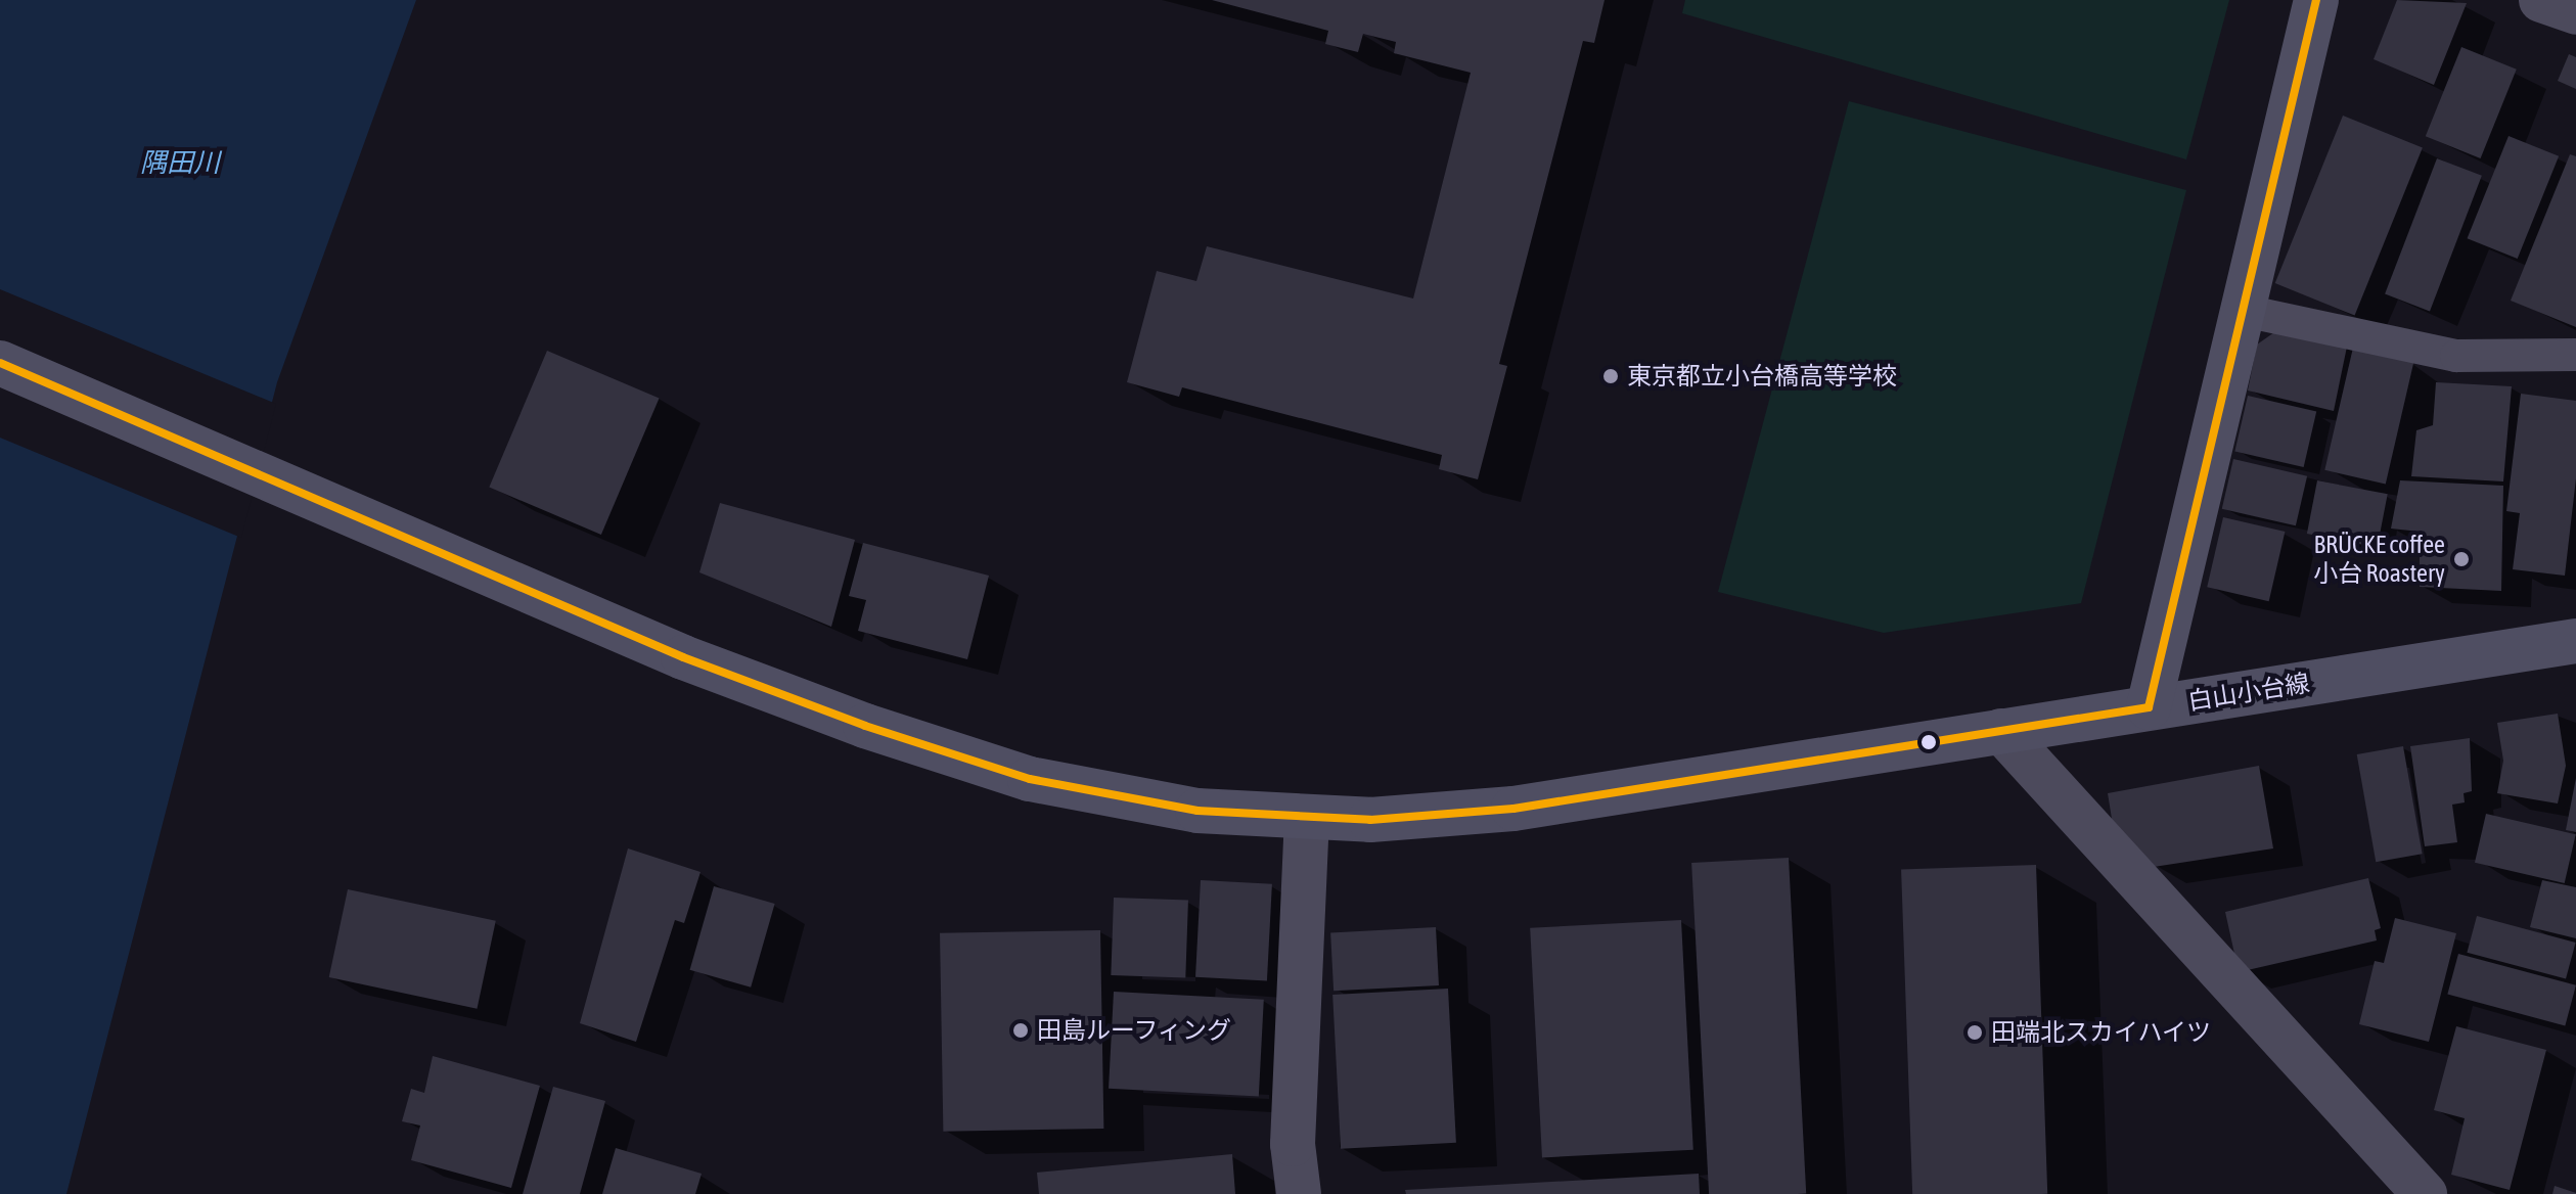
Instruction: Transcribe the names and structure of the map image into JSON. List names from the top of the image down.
{
  "streets": {
    "main road": ["白山小台線"]
  },
  "water": ["隅田川"],
  "places": [
    "東京都立小台橋高等学校",
    "BRÜCKE coffee 小台 Roastery",
    "田島ルーフィング",
    "田端北スカイハイツ"
  ]
}
